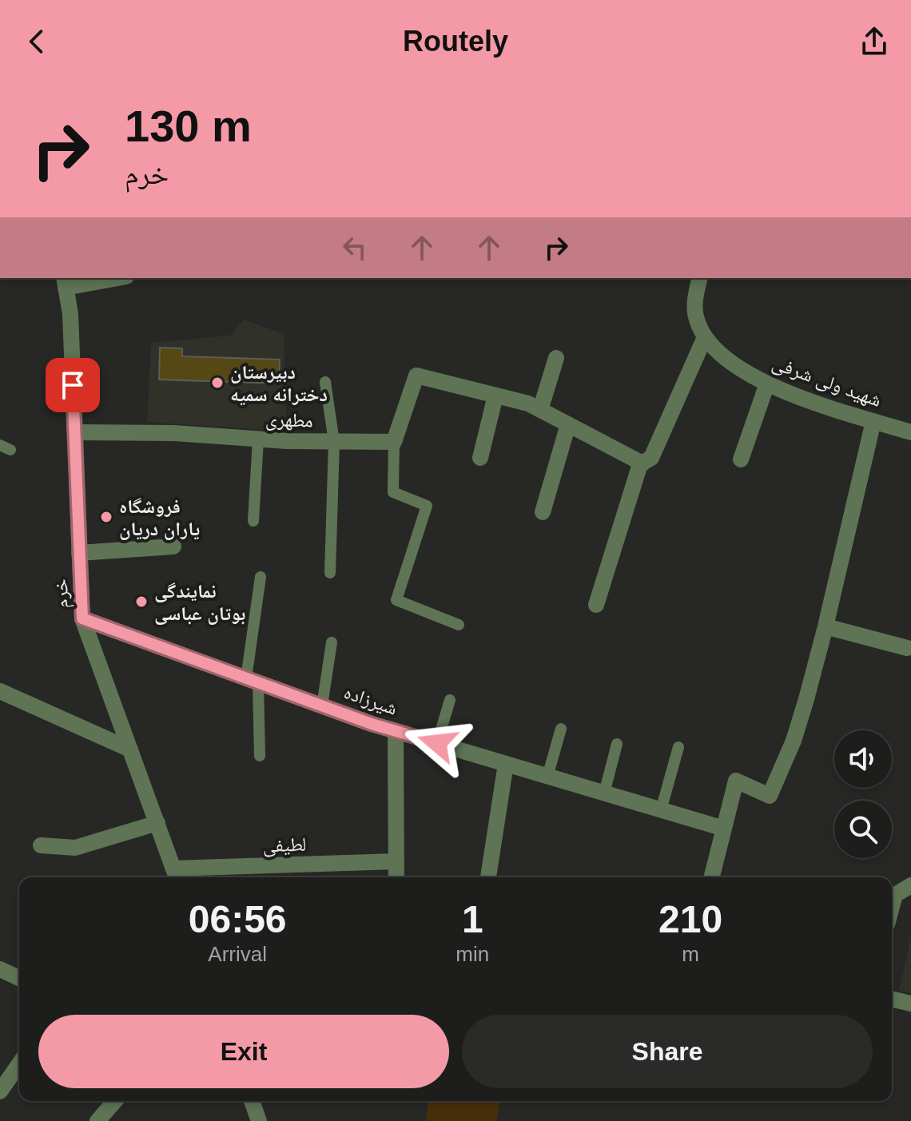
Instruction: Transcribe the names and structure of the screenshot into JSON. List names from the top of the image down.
{
  "streets": {
    "street": [
      "شهید ولی شرفی",
      "مطهری",
      "خرم",
      "شیرزاده",
      "لطیفی"
    ]
  },
  "crossings": [
    ["مطهری", "خرم"],
    ["خرم", "شیرزاده"],
    ["خرم", "لطیفی"]
  ],
  "places": ["دبیرستان دخترانه سمیه", "فروشگاه یاران دریان", "نمایندگی بوتان عباسی"],
  "page": {
    "header": "Routely",
    "turn": ["130 m", "خرم"],
    "eta": [
      "06:56",
      "Arrival",
      "1",
      "min",
      "210",
      "m"
    ],
    "buttons": ["Exit", "Share"]
  }
}
